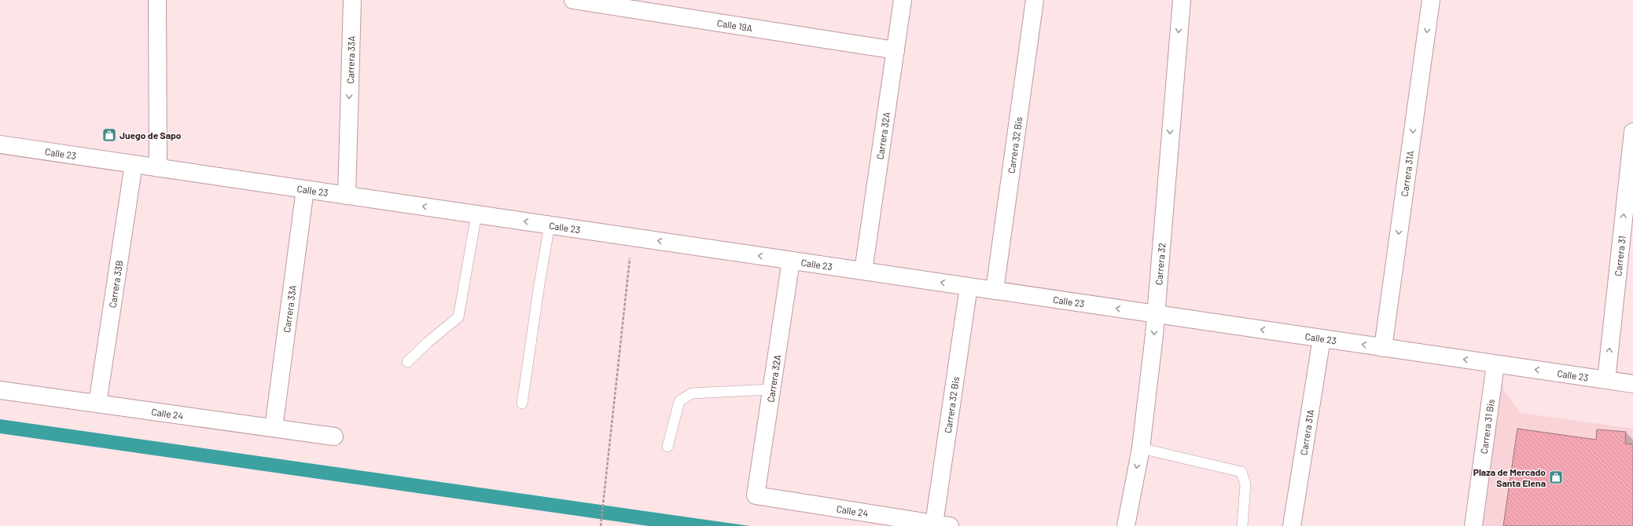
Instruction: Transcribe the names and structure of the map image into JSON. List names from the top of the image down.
{
  "streets": {
    "street": [
      "Calle 19A",
      "Carrera 33A",
      "Carrera 32A",
      "Carrera 32 Bis",
      "Calle 23",
      "Carrera 31A",
      "Carrera 31",
      "Carrera 32",
      "Carrera 33B",
      "Calle 24",
      "Carrera 31 Bis"
    ]
  },
  "crossings": [
    ["Calle 19A", "Carrera 32A"],
    ["Carrera 33A", "Calle 23"],
    ["Carrera 33A", "Calle 24"],
    ["Carrera 32A", "Calle 23"],
    ["Carrera 32A", "Calle 24"],
    ["Carrera 32 Bis", "Calle 23"],
    ["Carrera 32 Bis", "Calle 24"],
    ["Calle 23", "Carrera 31A"],
    ["Calle 23", "Carrera 31"],
    ["Calle 23", "Carrera 32"],
    ["Calle 23", "Carrera 33B"],
    ["Calle 23", "Carrera 31 Bis"],
    ["Carrera 33B", "Calle 24"]
  ],
  "one_way": [
    "Carrera 33A",
    "Calle 23",
    "Carrera 31A",
    "Carrera 31",
    "Carrera 32"
  ],
  "places": {
    "shop": ["Juego de Sapo", "Plaza de Mercado Santa Elena"]
  }
}
